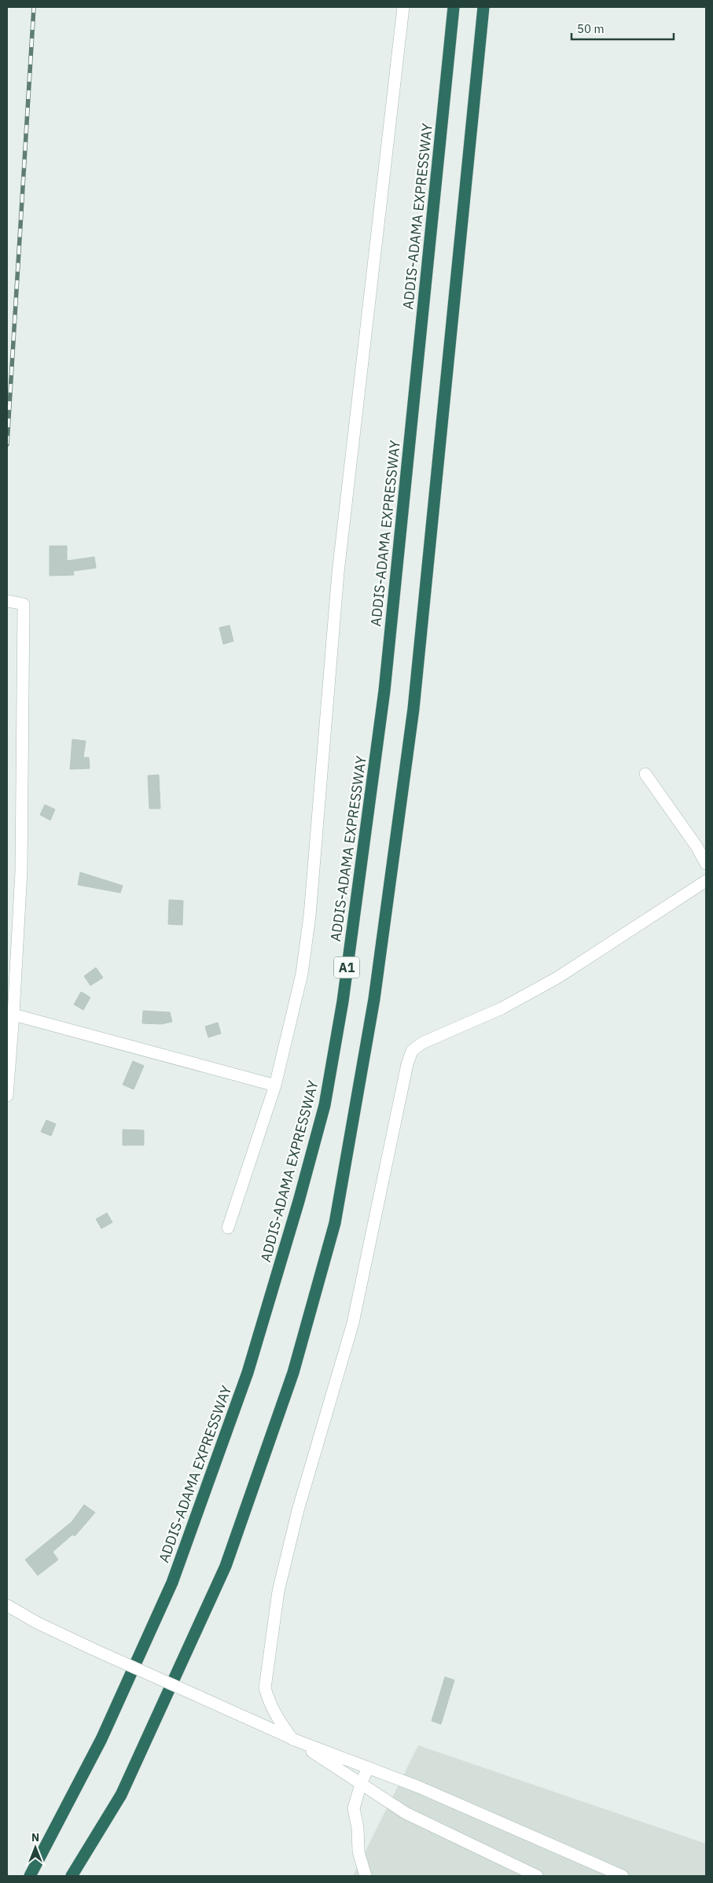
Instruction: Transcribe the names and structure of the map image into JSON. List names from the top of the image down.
{
  "streets": {
    "highway": ["ADDIS-ADAMA EXPRESSWAY", "A1"]
  },
  "scale_bar": "50 m",
  "north": "top"
}
